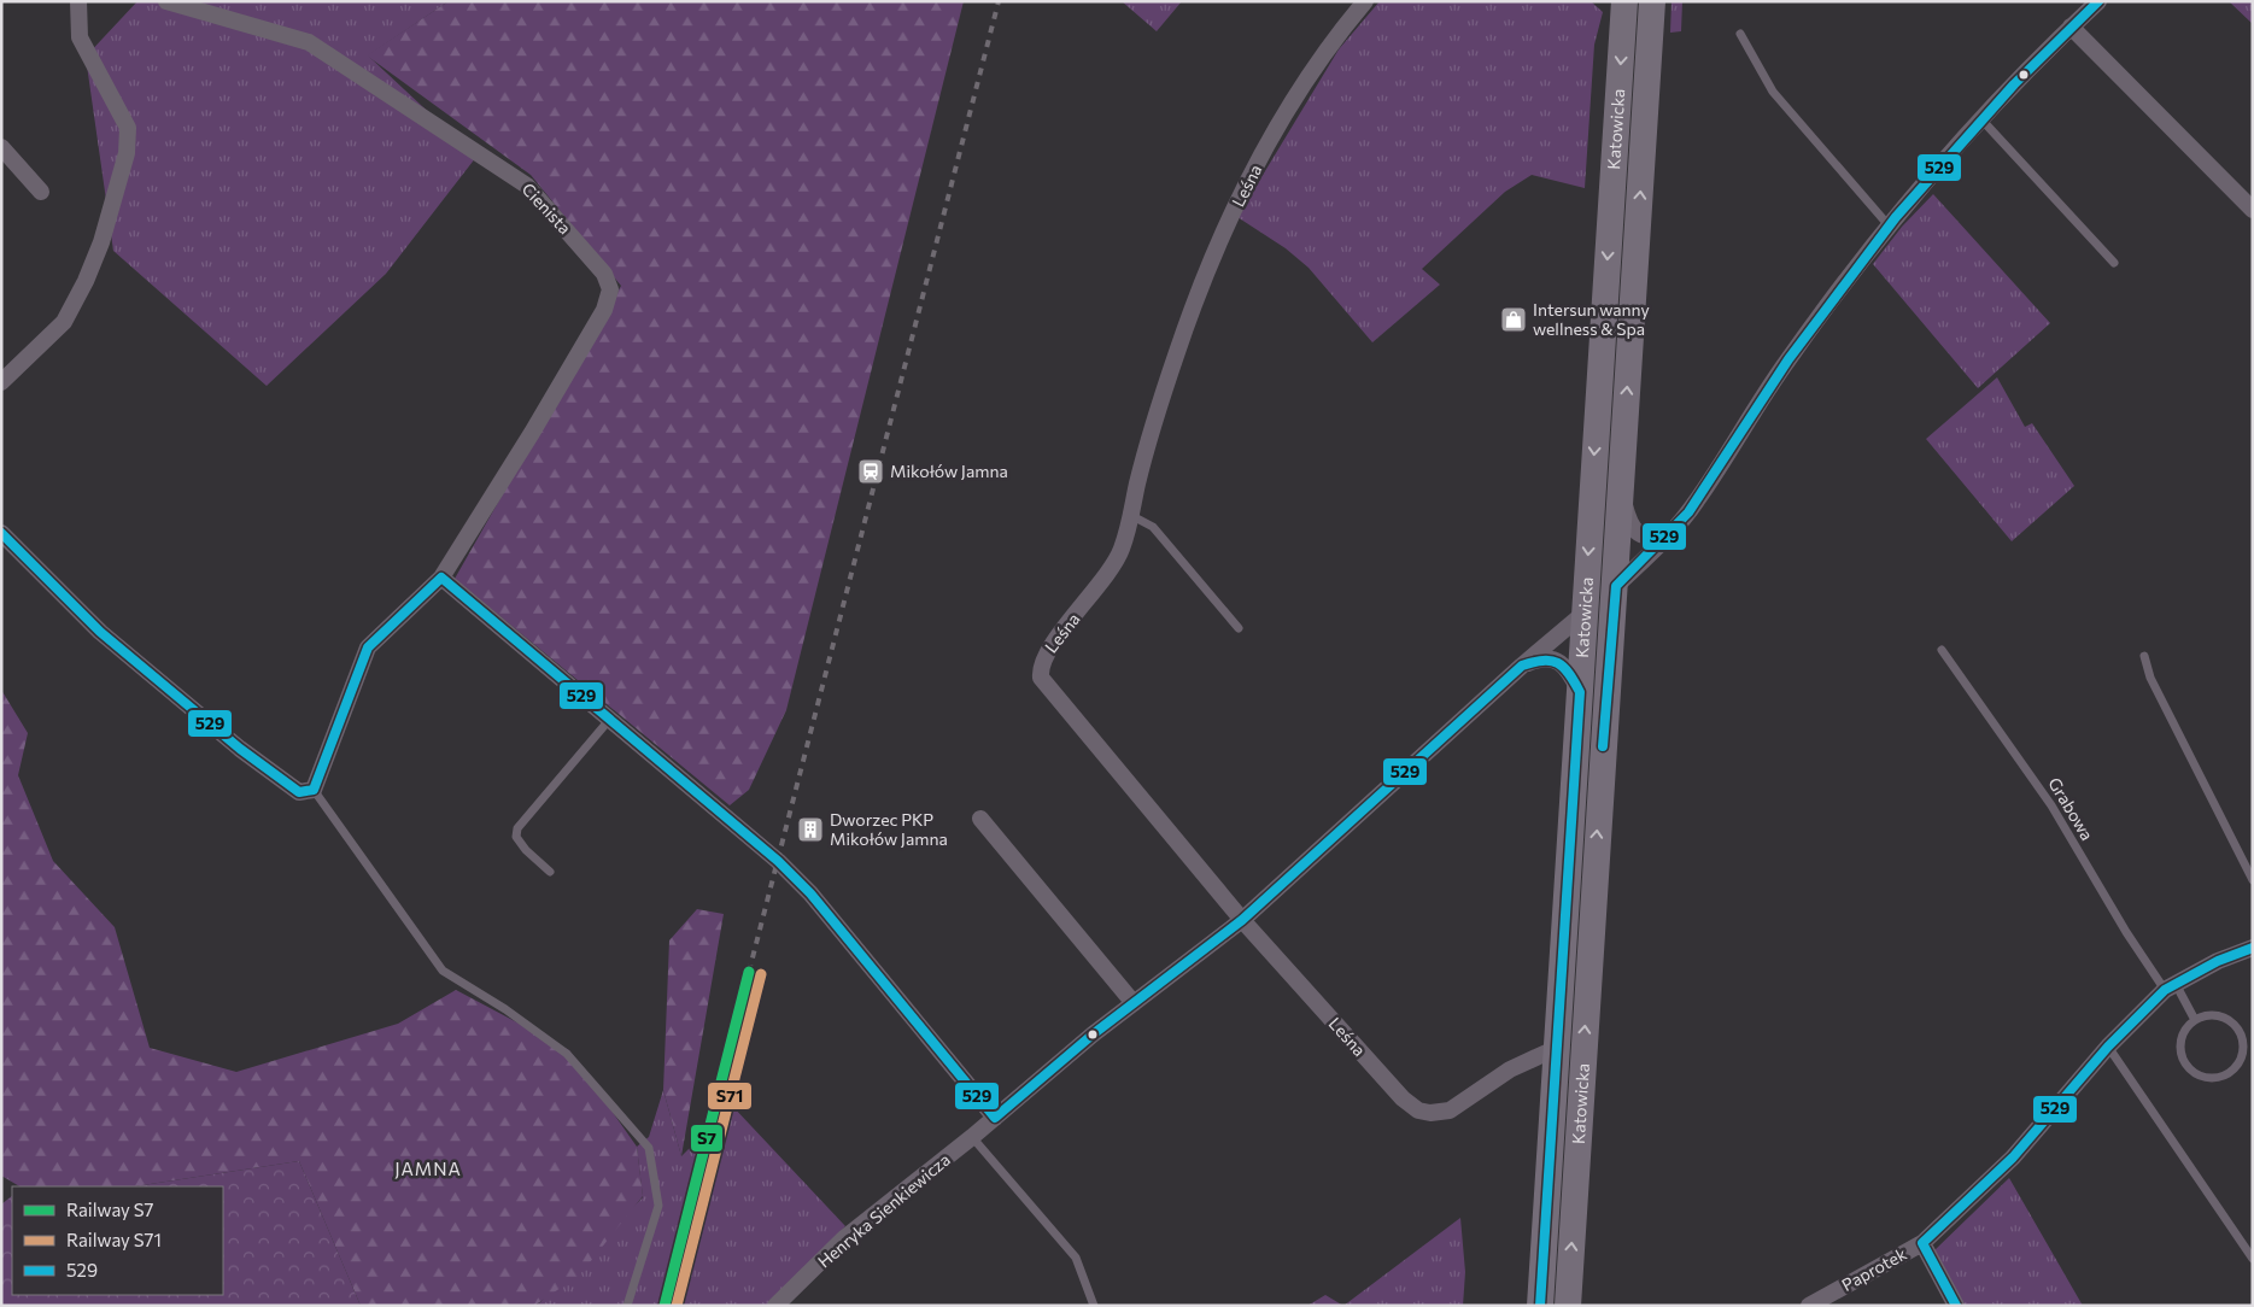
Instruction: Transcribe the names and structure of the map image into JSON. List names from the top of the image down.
{
  "streets": {
    "main road": ["Katowicka"],
    "street": [
      "Leśna",
      "Cienista",
      "Henryka Sienkiewicza",
      "Paprotek"
    ],
    "lane": ["Grabowa"]
  },
  "crossings": [
    ["Katowicka", "Leśna"],
    ["Grabowa", "Paprotek"]
  ],
  "districts": ["JAMNA"],
  "places": {
    "shop": ["Intersun wanny wellness & Spa"],
    "station": ["Mikołów Jamna"],
    "building": ["Dworzec PKP Mikołów Jamna"]
  },
  "lines": ["transit line 529", "rail line S7", "rail line S71"],
  "legend": ["Railway S7", "Railway S71", "529"]
}
